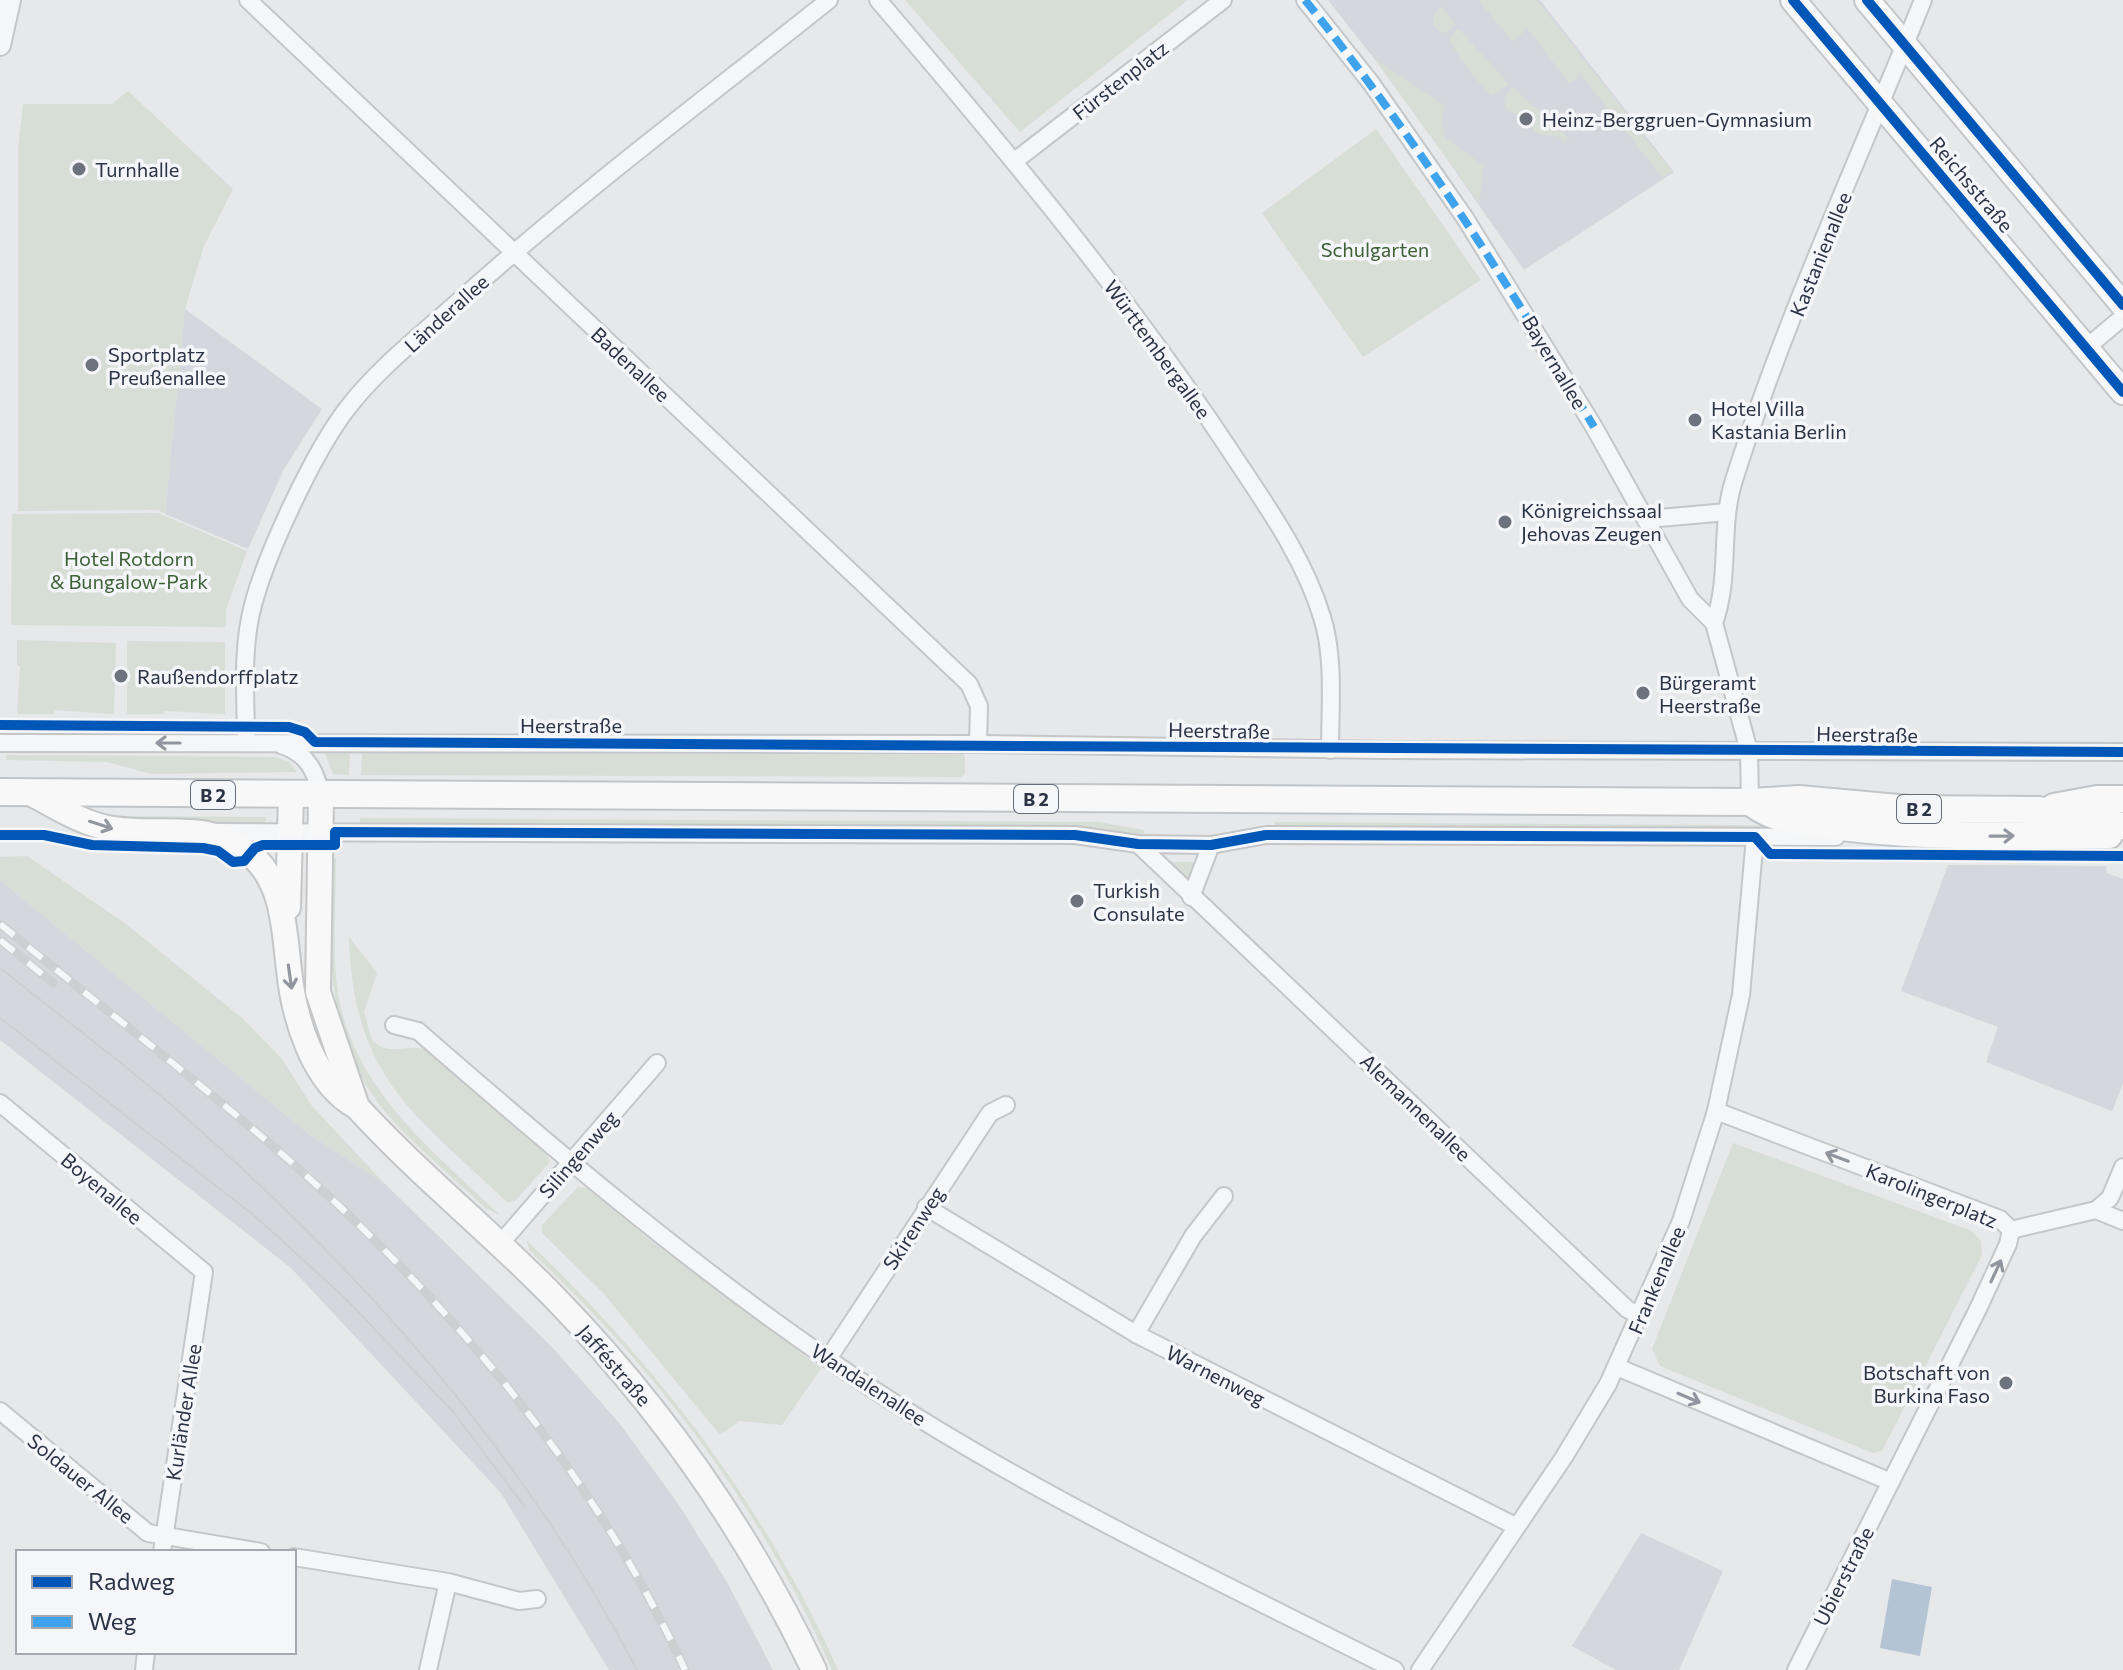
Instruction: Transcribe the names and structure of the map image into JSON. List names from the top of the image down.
{
  "streets": {
    "main road": ["Reichsstraße", "B 2", "Jafféstraße"],
    "street": [
      "Fürstenplatz",
      "Kastanienallee",
      "Länderallee",
      "Württembergallee",
      "Bayernallee",
      "Badenallee",
      "Heerstraße",
      "Alemannenallee",
      "Silingenweg",
      "Boyenallee",
      "Karolingerplatz",
      "Skirenweg",
      "Frankenallee",
      "Warnenweg",
      "Wandalenallee",
      "Kurländer Allee",
      "Soldauer Allee",
      "Ubierstraße"
    ]
  },
  "crossings": [
    ["Fürstenplatz", "Württembergallee"],
    ["Reichsstraße", "Kastanienallee"],
    ["Kastanienallee", "Bayernallee"],
    ["Länderallee", "Badenallee"],
    ["Länderallee", "Heerstraße"],
    ["Württembergallee", "Heerstraße"],
    ["Bayernallee", "Heerstraße"],
    ["Badenallee", "Heerstraße"],
    ["Heerstraße", "Jafféstraße"],
    ["B 2", "Jafféstraße"],
    ["Alemannenallee", "Frankenallee"],
    ["Silingenweg", "Jafféstraße"],
    ["Silingenweg", "Wandalenallee"],
    ["Boyenallee", "Kurländer Allee"],
    ["Karolingerplatz", "Frankenallee"],
    ["Karolingerplatz", "Ubierstraße"],
    ["Skirenweg", "Warnenweg"],
    ["Skirenweg", "Wandalenallee"],
    ["Frankenallee", "Warnenweg"],
    ["Kurländer Allee", "Soldauer Allee"]
  ],
  "parks": ["Schulgarten", "Hotel Rotdorn & Bungalow-Park"],
  "places": [
    "Heinz-Berggruen-Gymnasium",
    "Turnhalle",
    "Sportplatz Preußenallee",
    "Hotel Villa Kastania Berlin",
    "Königreichssaal Jehovas Zeugen",
    "Raußendorffplatz",
    "Bürgeramt Heerstraße",
    "Turkish Consulate",
    "Botschaft von Burkina Faso"
  ],
  "legend": ["Radweg", "Weg"]
}
